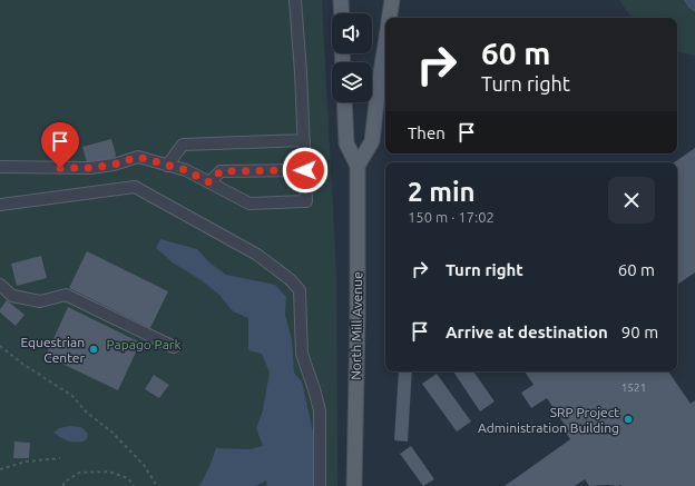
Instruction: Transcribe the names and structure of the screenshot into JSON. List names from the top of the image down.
{
  "streets": {
    "main road": ["North Mill Avenue"]
  },
  "parks": ["Papago Park"],
  "places": ["Equestrian Center", "SRP Project Administration Building"],
  "house_numbers": ["1521"],
  "page": {
    "turn": ["60 m", "Turn right"],
    "then": "Then",
    "heading": ["2 min", "150 m · 17:02"],
    "list": [
      {
        "name": "Turn right",
        "value": "60 m"
      },
      {
        "name": "Arrive at destination",
        "value": "90 m"
      }
    ]
  }
}
